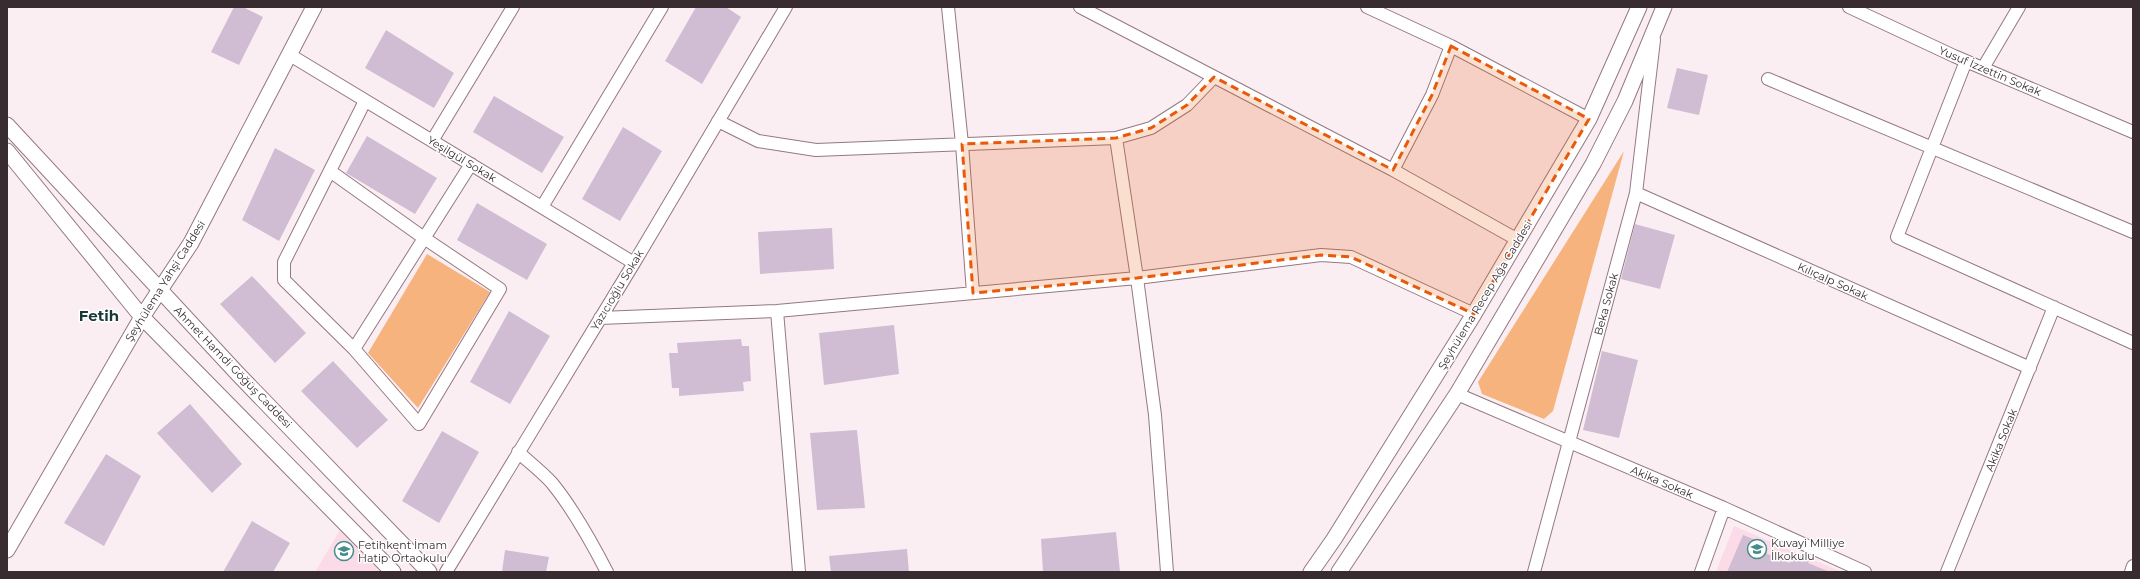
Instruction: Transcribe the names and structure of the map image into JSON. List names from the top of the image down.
{
  "streets": {
    "street": [
      "Yusuf İzzettin Sokak",
      "Yeşilgül Sokak",
      "Şeyhülema Yahşi Caddesi",
      "Kılıçalp Sokak",
      "Yazıcıoğlu Sokak",
      "Şeyhülema Recep Ağa Caddesi",
      "Beka Sokak",
      "Ahmet Hamdi Göğüş Caddesi",
      "Akika Sokak"
    ]
  },
  "crossings": [
    ["Yeşilgül Sokak", "Şeyhülema Yahşi Caddesi"],
    ["Yeşilgül Sokak", "Yazıcıoğlu Sokak"],
    ["Şeyhülema Yahşi Caddesi", "Ahmet Hamdi Göğüş Caddesi"],
    ["Kılıçalp Sokak", "Beka Sokak"],
    ["Kılıçalp Sokak", "Akika Sokak"],
    ["Beka Sokak", "Akika Sokak"]
  ],
  "districts": ["Fetih"],
  "places": {
    "school or university": ["Kuvayi Milliye İlkokulu", "Fetihkent İmam Hatip Ortaokulu"]
  }
}
